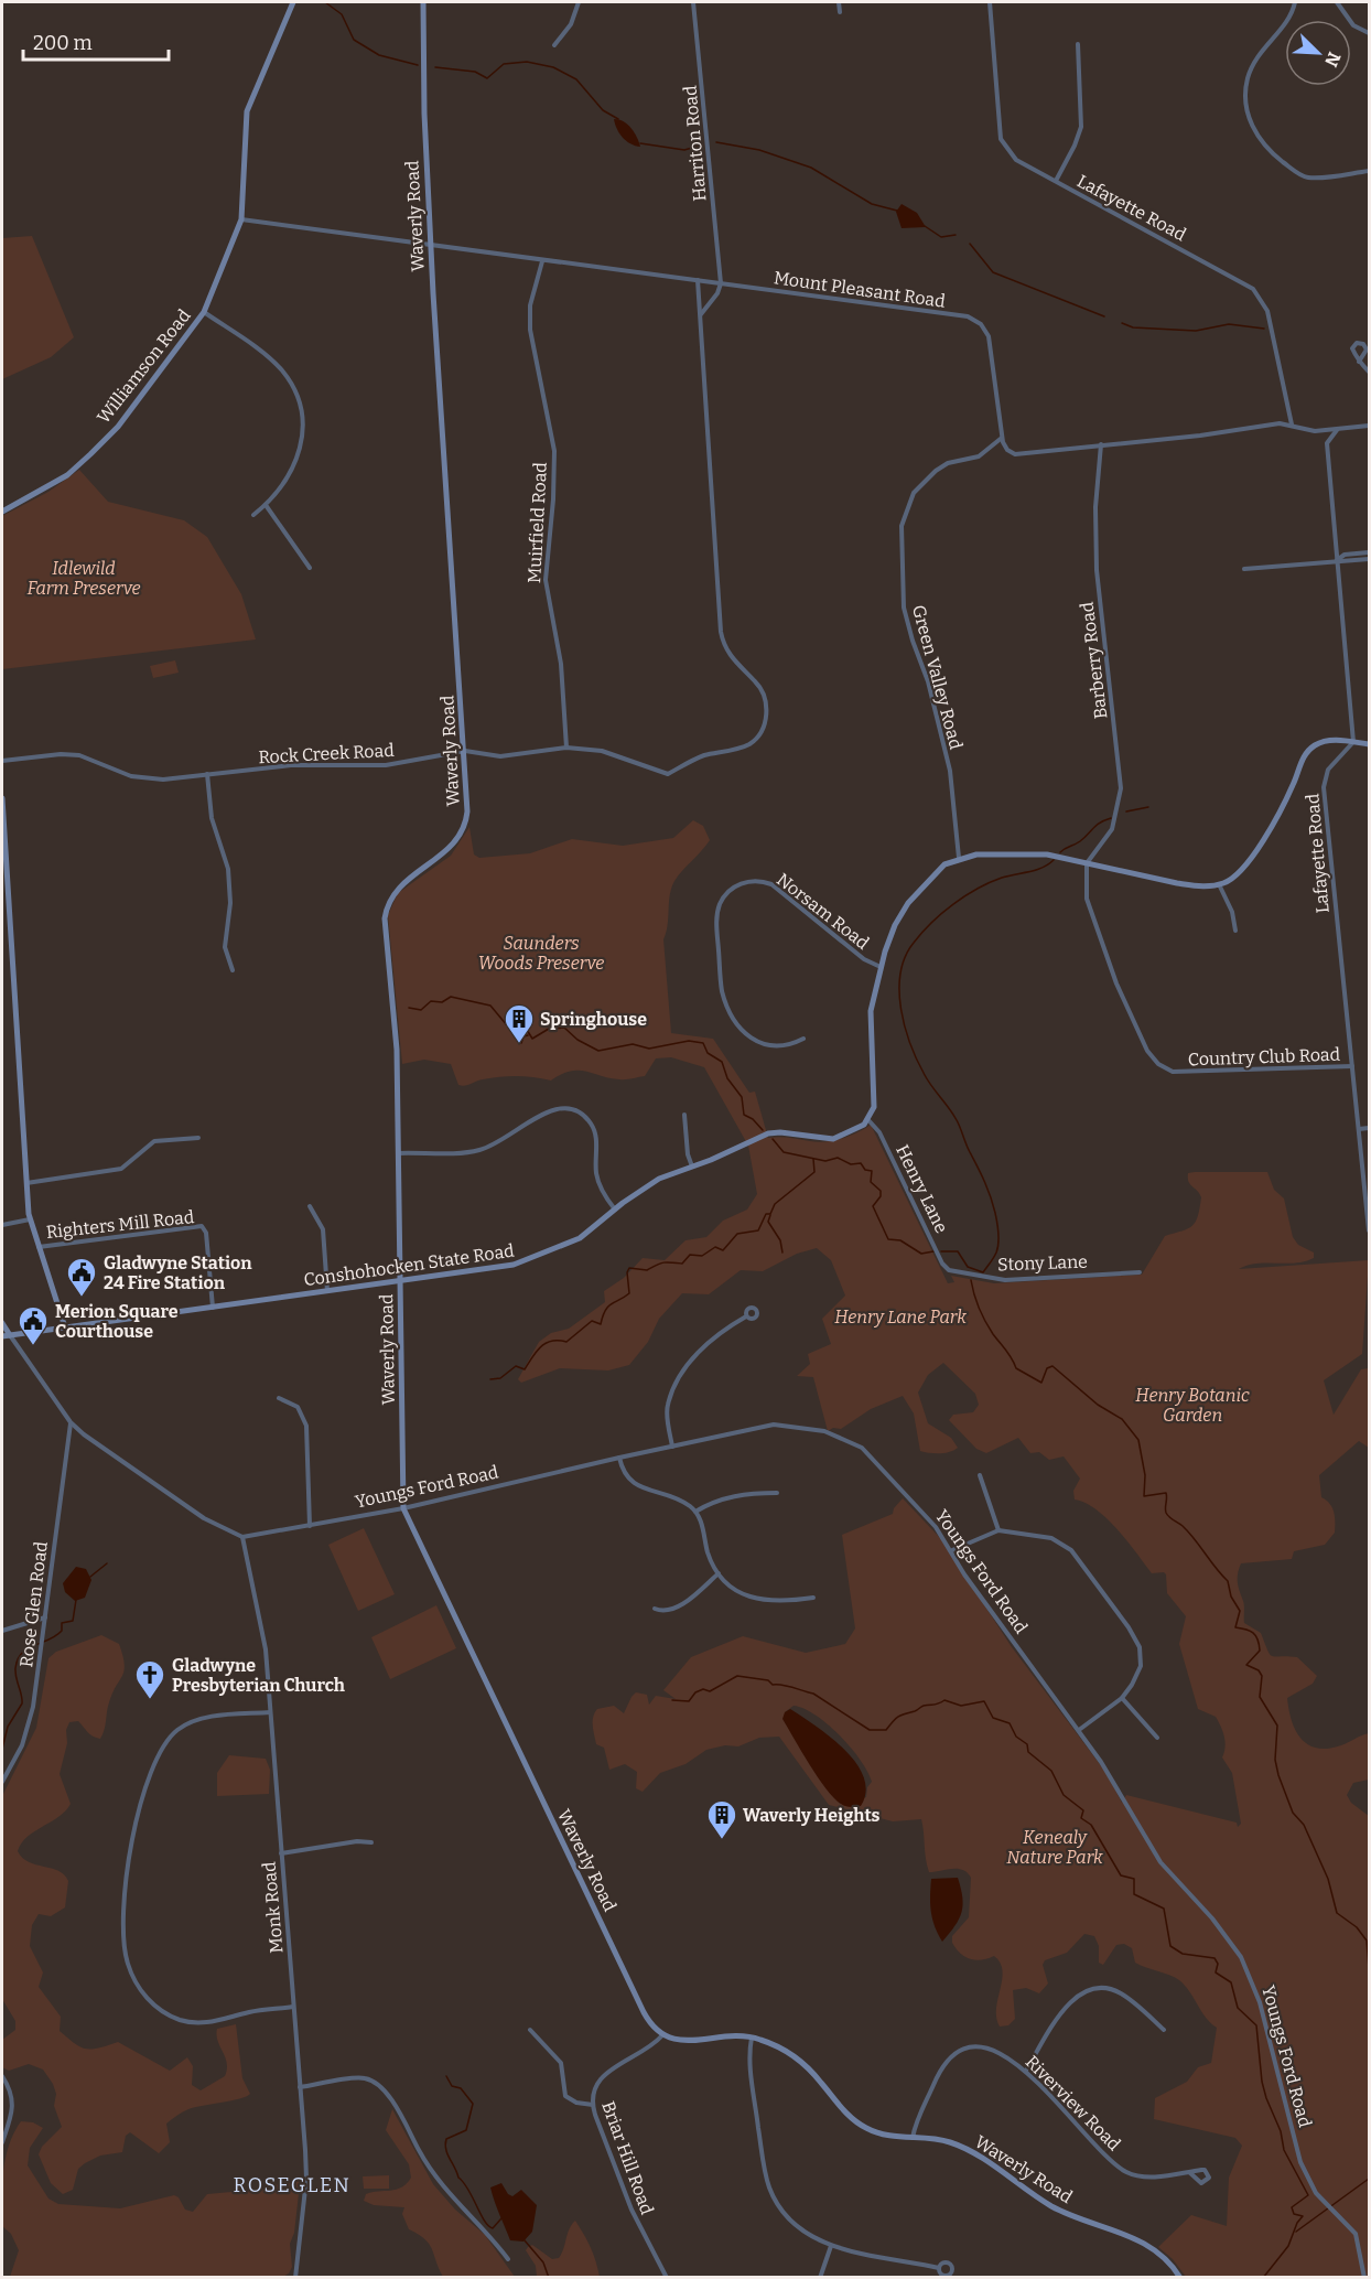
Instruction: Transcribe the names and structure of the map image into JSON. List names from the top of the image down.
{
  "streets": {
    "street": [
      "Harriton Road",
      "Lafayette Road",
      "Waverly Road",
      "Mount Pleasant Road",
      "Williamson Road",
      "Muirfield Road",
      "Barberry Road",
      "Green Valley Road",
      "Rock Creek Road",
      "Norsam Road",
      "Country Club Road",
      "Henry Lane",
      "Righters Mill Road",
      "Stony Lane",
      "Conshohocken State Road",
      "Youngs Ford Road",
      "Rose Glen Road",
      "Monk Road",
      "Riverview Road",
      "Briar Hill Road"
    ]
  },
  "crossings": [
    ["Harriton Road", "Mount Pleasant Road"],
    ["Lafayette Road", "Country Club Road"],
    ["Waverly Road", "Mount Pleasant Road"],
    ["Waverly Road", "Rock Creek Road"],
    ["Waverly Road", "Conshohocken State Road"],
    ["Waverly Road", "Youngs Ford Road"],
    ["Waverly Road", "Riverview Road"],
    ["Waverly Road", "Briar Hill Road"],
    ["Mount Pleasant Road", "Williamson Road"],
    ["Mount Pleasant Road", "Muirfield Road"],
    ["Mount Pleasant Road", "Green Valley Road"],
    ["Mount Pleasant Road", "Rock Creek Road"],
    ["Muirfield Road", "Rock Creek Road"],
    ["Barberry Road", "Country Club Road"],
    ["Henry Lane", "Stony Lane"],
    ["Henry Lane", "Conshohocken State Road"],
    ["Righters Mill Road", "Conshohocken State Road"],
    ["Youngs Ford Road", "Monk Road"]
  ],
  "districts": ["ROSEGLEN"],
  "parks": [
    "Idlewild Farm Preserve",
    "Saunders Woods Preserve",
    "Henry Lane Park",
    "Henry Botanic Garden",
    "Kenealy Nature Park"
  ],
  "places": {
    "building": ["Springhouse", "Waverly Heights"],
    "public building": ["Gladwyne Station 24 Fire Station", "Merion Square Courthouse"],
    "church": ["Gladwyne Presbyterian Church"]
  },
  "scale_bar": "200 m",
  "north": "bottom right"
}
